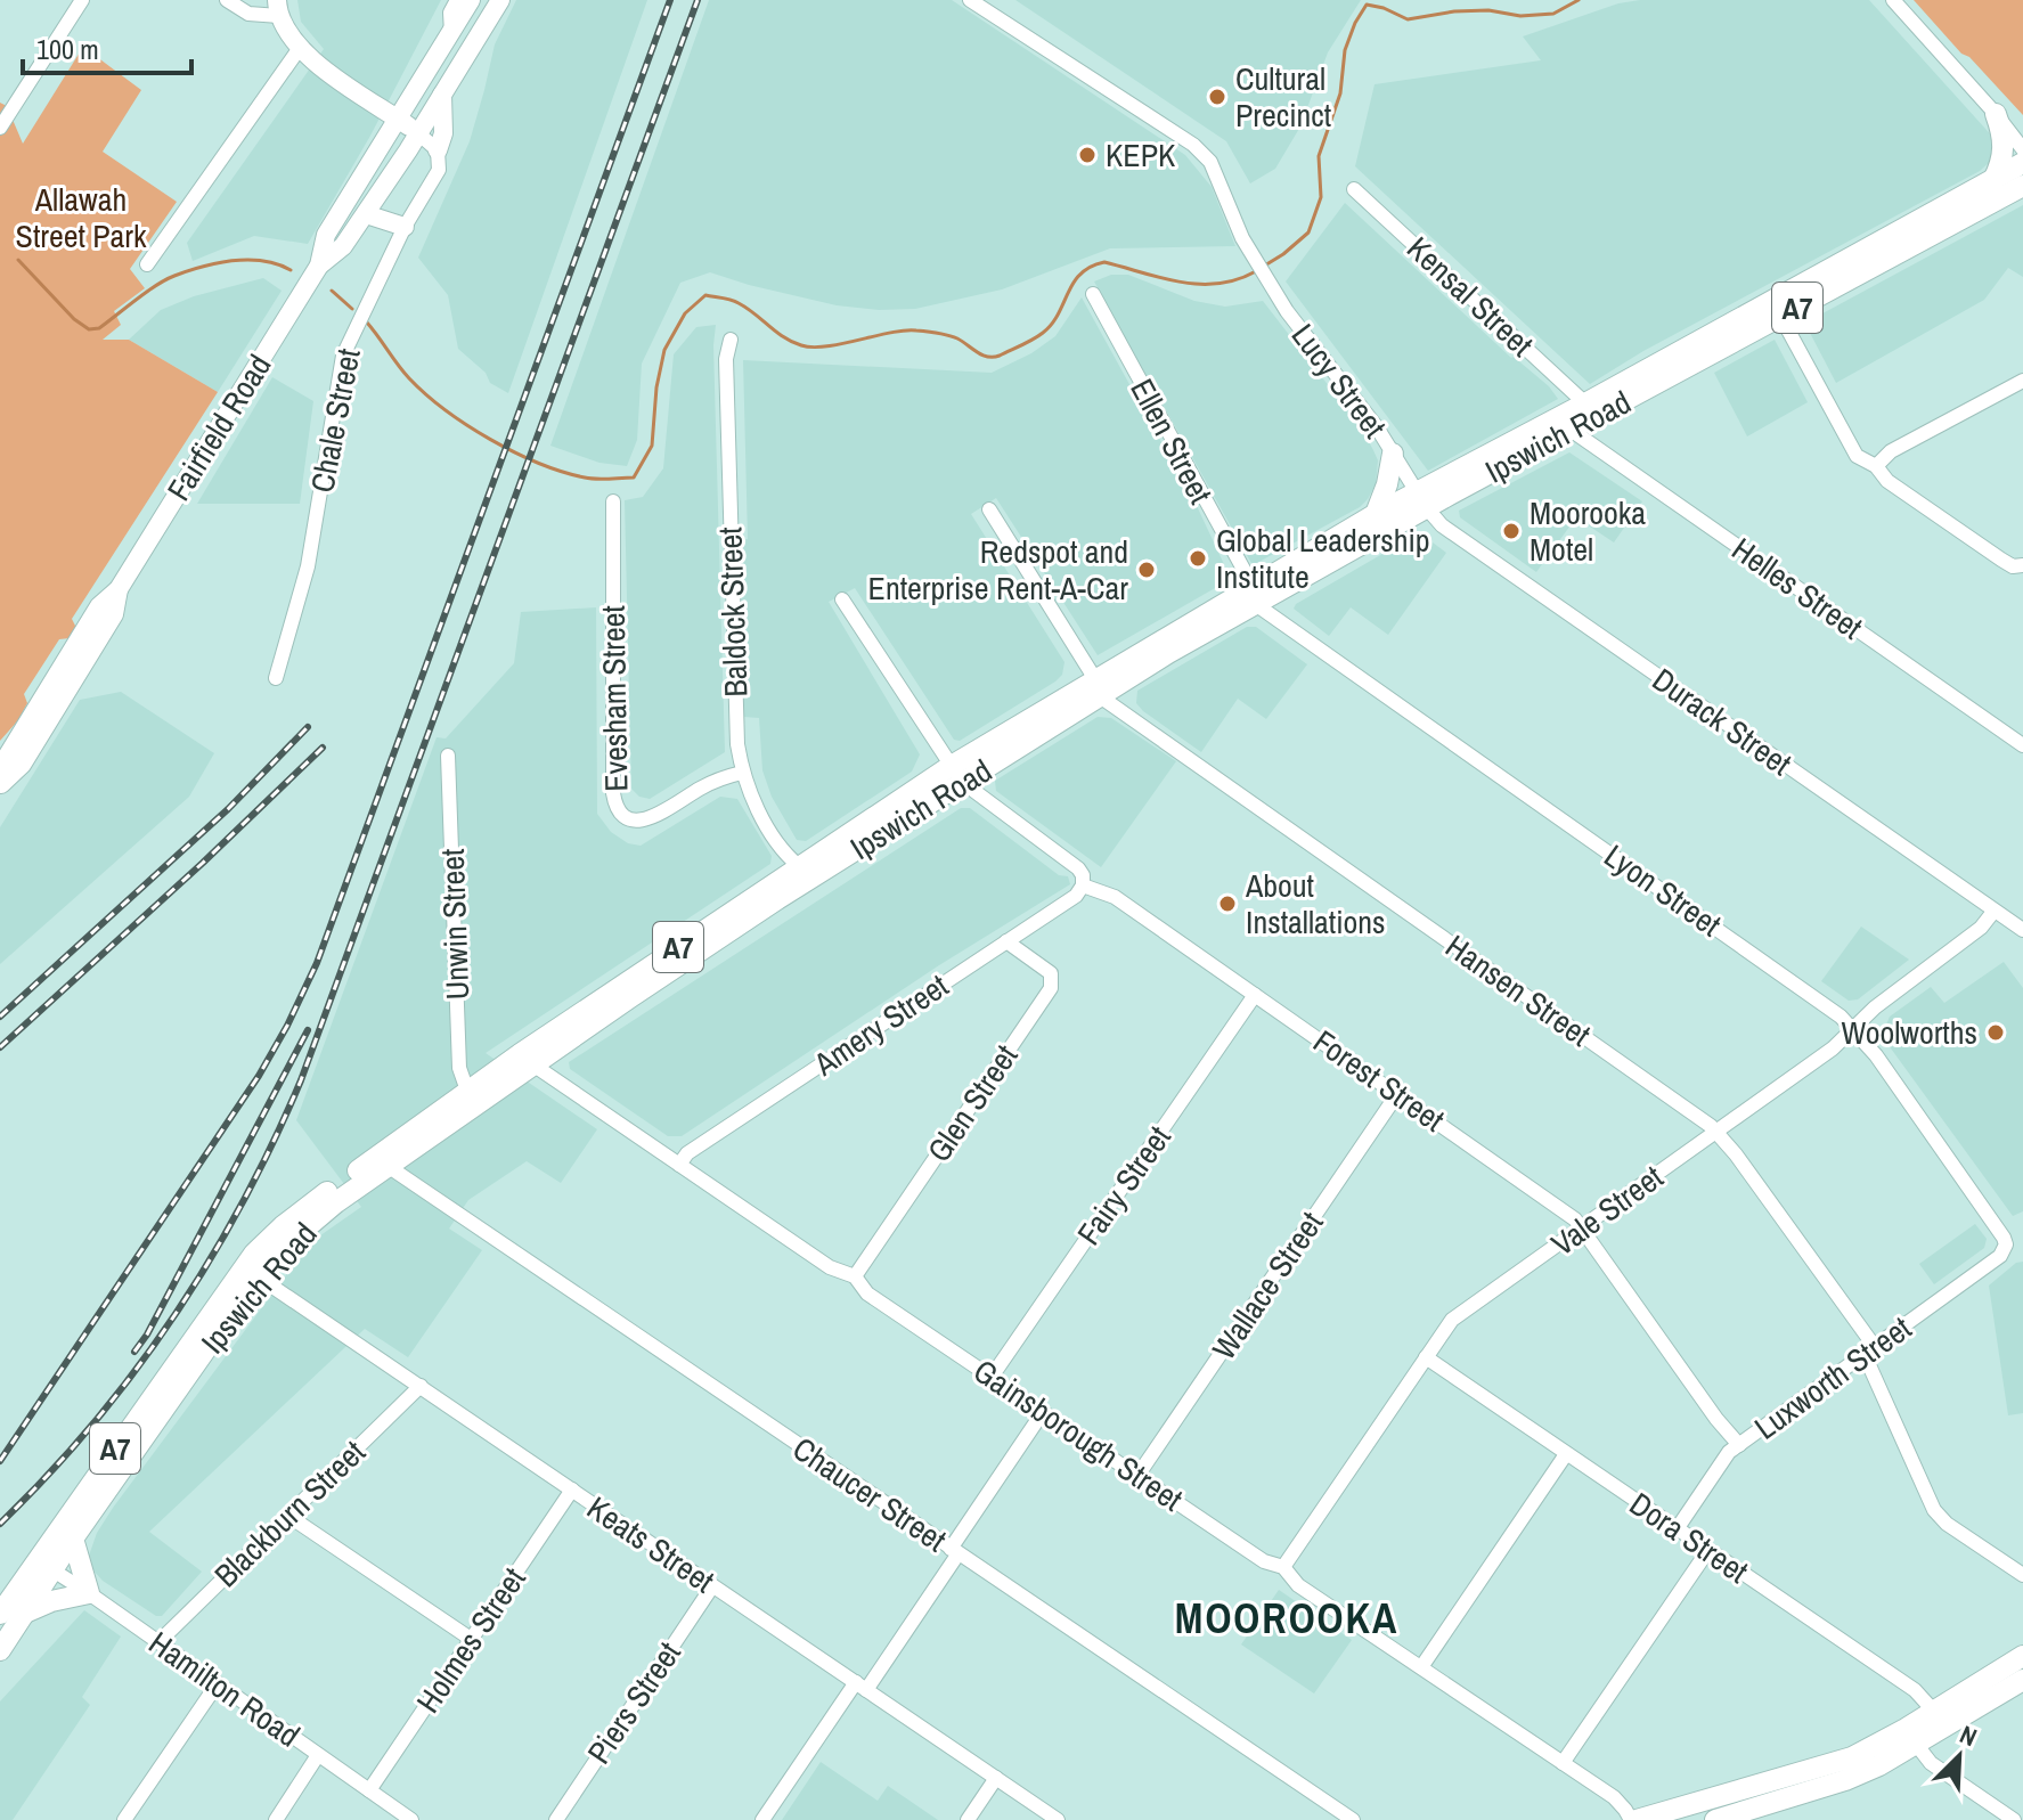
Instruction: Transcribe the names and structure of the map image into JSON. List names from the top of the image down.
{
  "streets": {
    "highway": ["A7", "Ipswich Road"],
    "main road": ["Fairfield Road"],
    "street": [
      "Kensal Street",
      "Lucy Street",
      "Chale Street",
      "Ellen Street",
      "Helles Street",
      "Baldock Street",
      "Evesham Street",
      "Durack Street",
      "Lyon Street",
      "Unwin Street",
      "Hansen Street",
      "Amery Street",
      "Forest Street",
      "Glen Street",
      "Fairy Street",
      "Vale Street",
      "Wallace Street",
      "Luxworth Street",
      "Gainsborough Street",
      "Chaucer Street",
      "Blackburn Street",
      "Dora Street",
      "Keats Street",
      "Holmes Street",
      "Hamilton Road",
      "Piers Street"
    ]
  },
  "crossings": [
    ["Kensal Street", "Ipswich Road"],
    ["Lucy Street", "Ipswich Road"],
    ["Lucy Street", "Durack Street"],
    ["Ipswich Road", "Ellen Street"],
    ["Ipswich Road", "Helles Street"],
    ["Ipswich Road", "Baldock Street"],
    ["Ipswich Road", "Durack Street"],
    ["Ipswich Road", "Lyon Street"],
    ["Ipswich Road", "Unwin Street"],
    ["Ipswich Road", "Hansen Street"],
    ["Ipswich Road", "Forest Street"],
    ["Ipswich Road", "Gainsborough Street"],
    ["Ipswich Road", "Chaucer Street"],
    ["Ipswich Road", "Keats Street"],
    ["Ipswich Road", "Hamilton Road"],
    ["Ellen Street", "Lyon Street"],
    ["Baldock Street", "Evesham Street"],
    ["Durack Street", "Vale Street"],
    ["Lyon Street", "Vale Street"],
    ["Lyon Street", "Luxworth Street"],
    ["Hansen Street", "Vale Street"],
    ["Hansen Street", "Luxworth Street"],
    ["Amery Street", "Forest Street"],
    ["Amery Street", "Glen Street"],
    ["Amery Street", "Gainsborough Street"],
    ["Forest Street", "Fairy Street"],
    ["Forest Street", "Vale Street"],
    ["Forest Street", "Wallace Street"],
    ["Forest Street", "Luxworth Street"],
    ["Glen Street", "Gainsborough Street"],
    ["Fairy Street", "Gainsborough Street"],
    ["Vale Street", "Gainsborough Street"],
    ["Vale Street", "Dora Street"],
    ["Wallace Street", "Gainsborough Street"],
    ["Luxworth Street", "Dora Street"],
    ["Blackburn Street", "Keats Street"],
    ["Blackburn Street", "Hamilton Road"],
    ["Keats Street", "Holmes Street"],
    ["Keats Street", "Piers Street"],
    ["Holmes Street", "Hamilton Road"]
  ],
  "districts": ["MOOROOKA"],
  "parks": ["Allawah Street Park"],
  "places": [
    "Cultural Precinct",
    "KEPK",
    "Moorooka Motel",
    "Global Leadership Institute",
    "Redspot and Enterprise Rent-A-Car",
    "About Installations",
    "Woolworths"
  ],
  "scale_bar": "100 m",
  "north": "top right"
}
